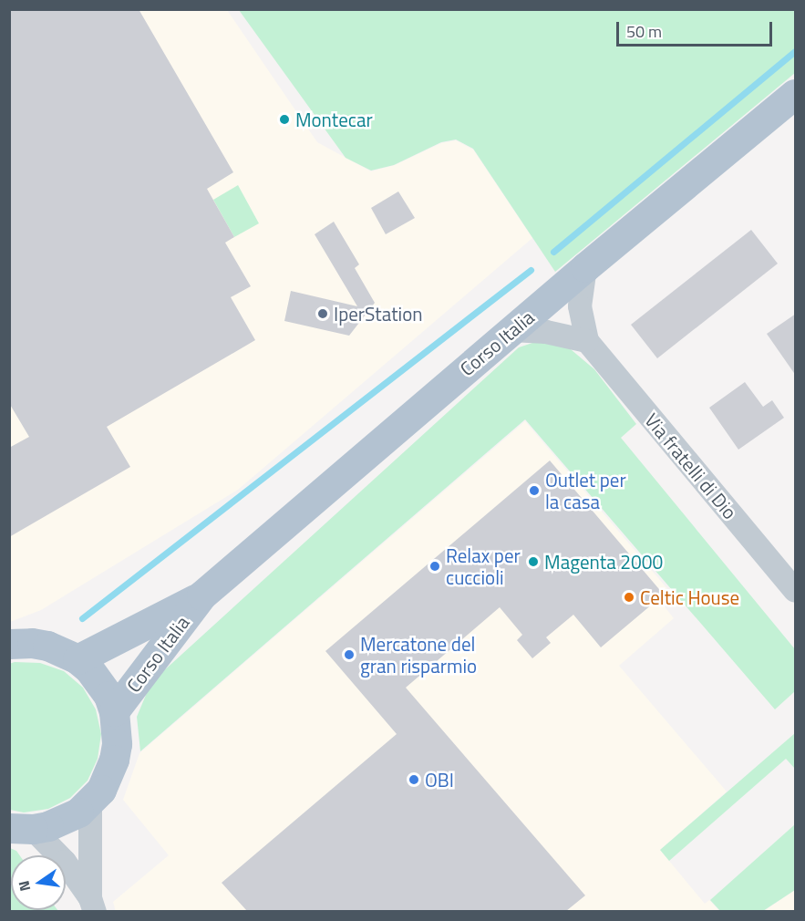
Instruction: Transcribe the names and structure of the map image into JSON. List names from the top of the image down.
{
  "streets": {
    "main road": ["Corso Italia"],
    "street": ["Via fratelli di Dio"]
  },
  "crossings": [
    ["Corso Italia", "Via fratelli di Dio"]
  ],
  "places": [
    "Montecar",
    "IperStation",
    "Outlet per la casa",
    "Magenta 2000",
    "Relax per cuccioli",
    "Celtic House",
    "Mercatone del gran risparmio",
    "OBI"
  ],
  "scale_bar": "50 m",
  "north": "left"
}
